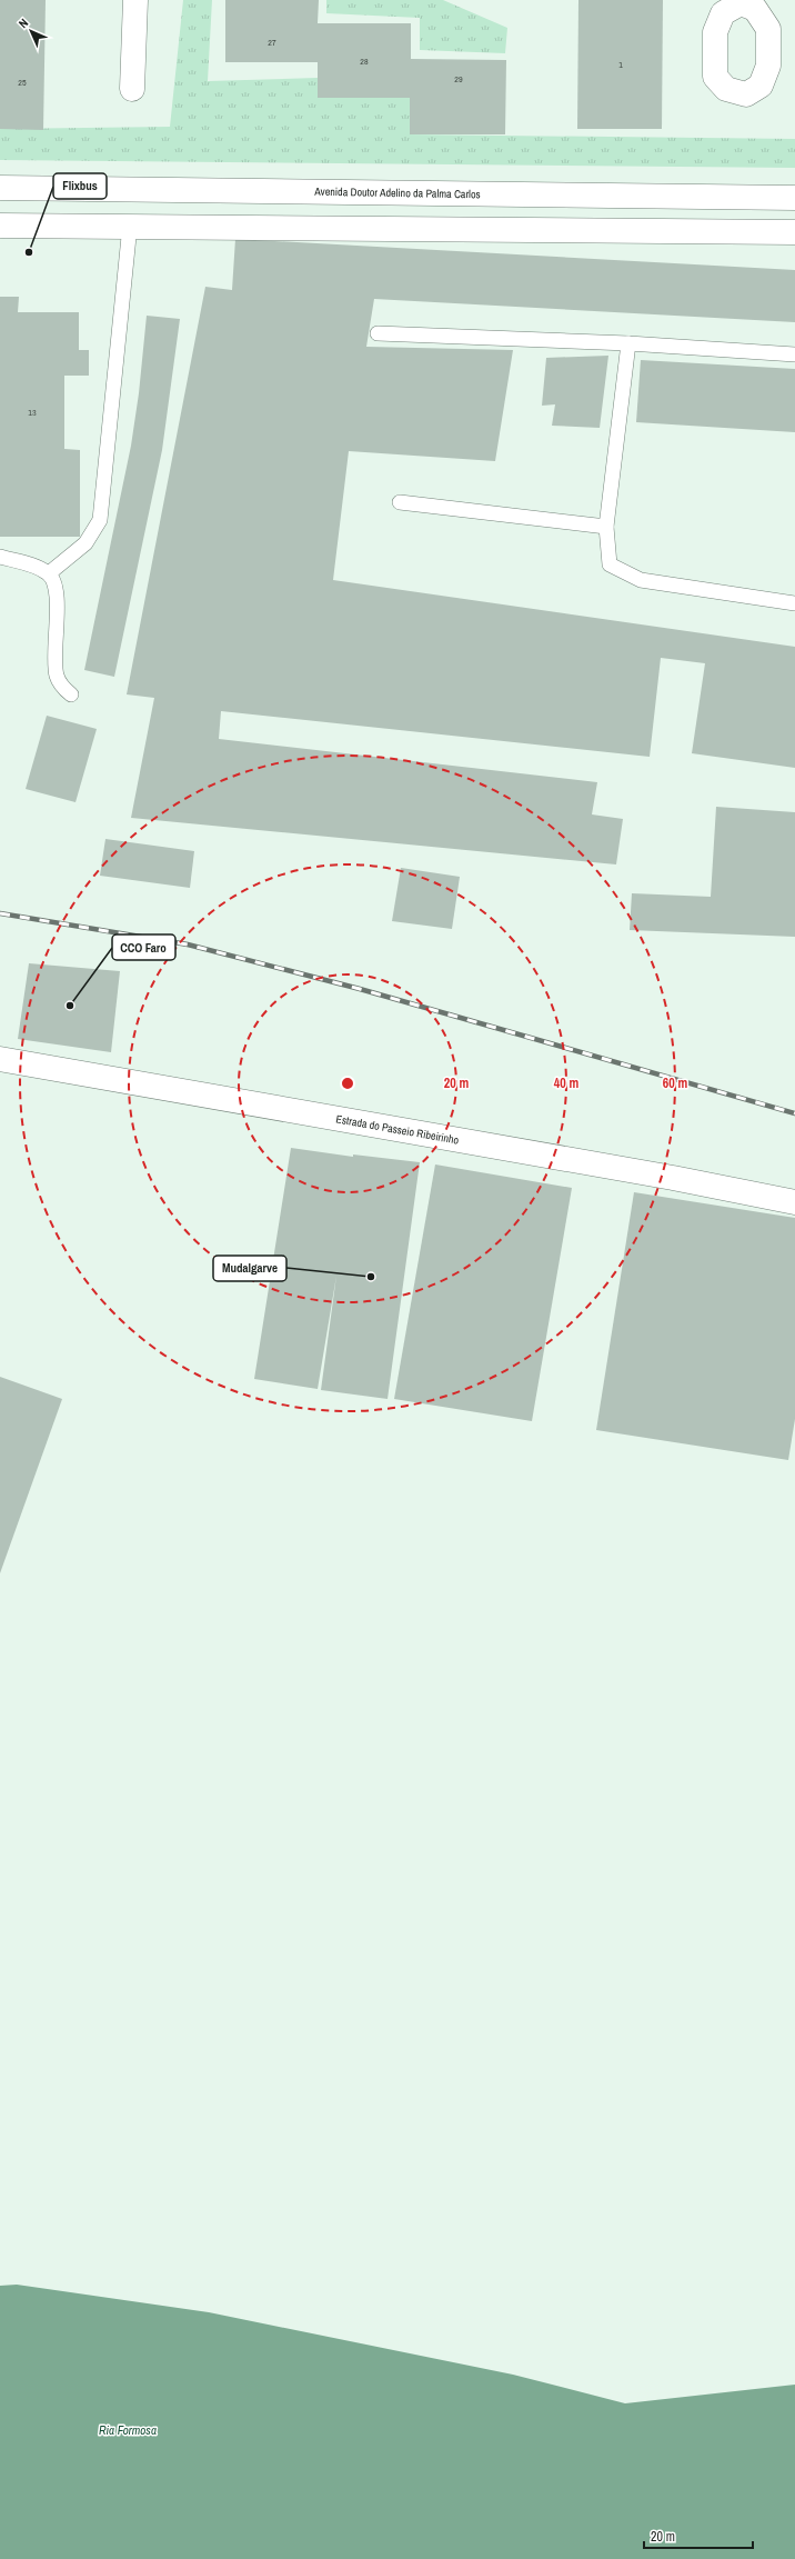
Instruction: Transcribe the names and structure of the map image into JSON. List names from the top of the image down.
{
  "streets": {
    "main road": ["Avenida Doutor Adelino da Palma Carlos", "Estrada do Passeio Ribeirinho"]
  },
  "water": ["Ria Formosa"],
  "places": ["Flixbus", "CCO Faro", "Mudalgarve"],
  "house_numbers": [
    "27",
    "28",
    "1",
    "29",
    "25",
    "13"
  ],
  "scale_bar": "20 m",
  "north": "top left",
  "rings": ["20 m", "40 m", "60 m"]
}
